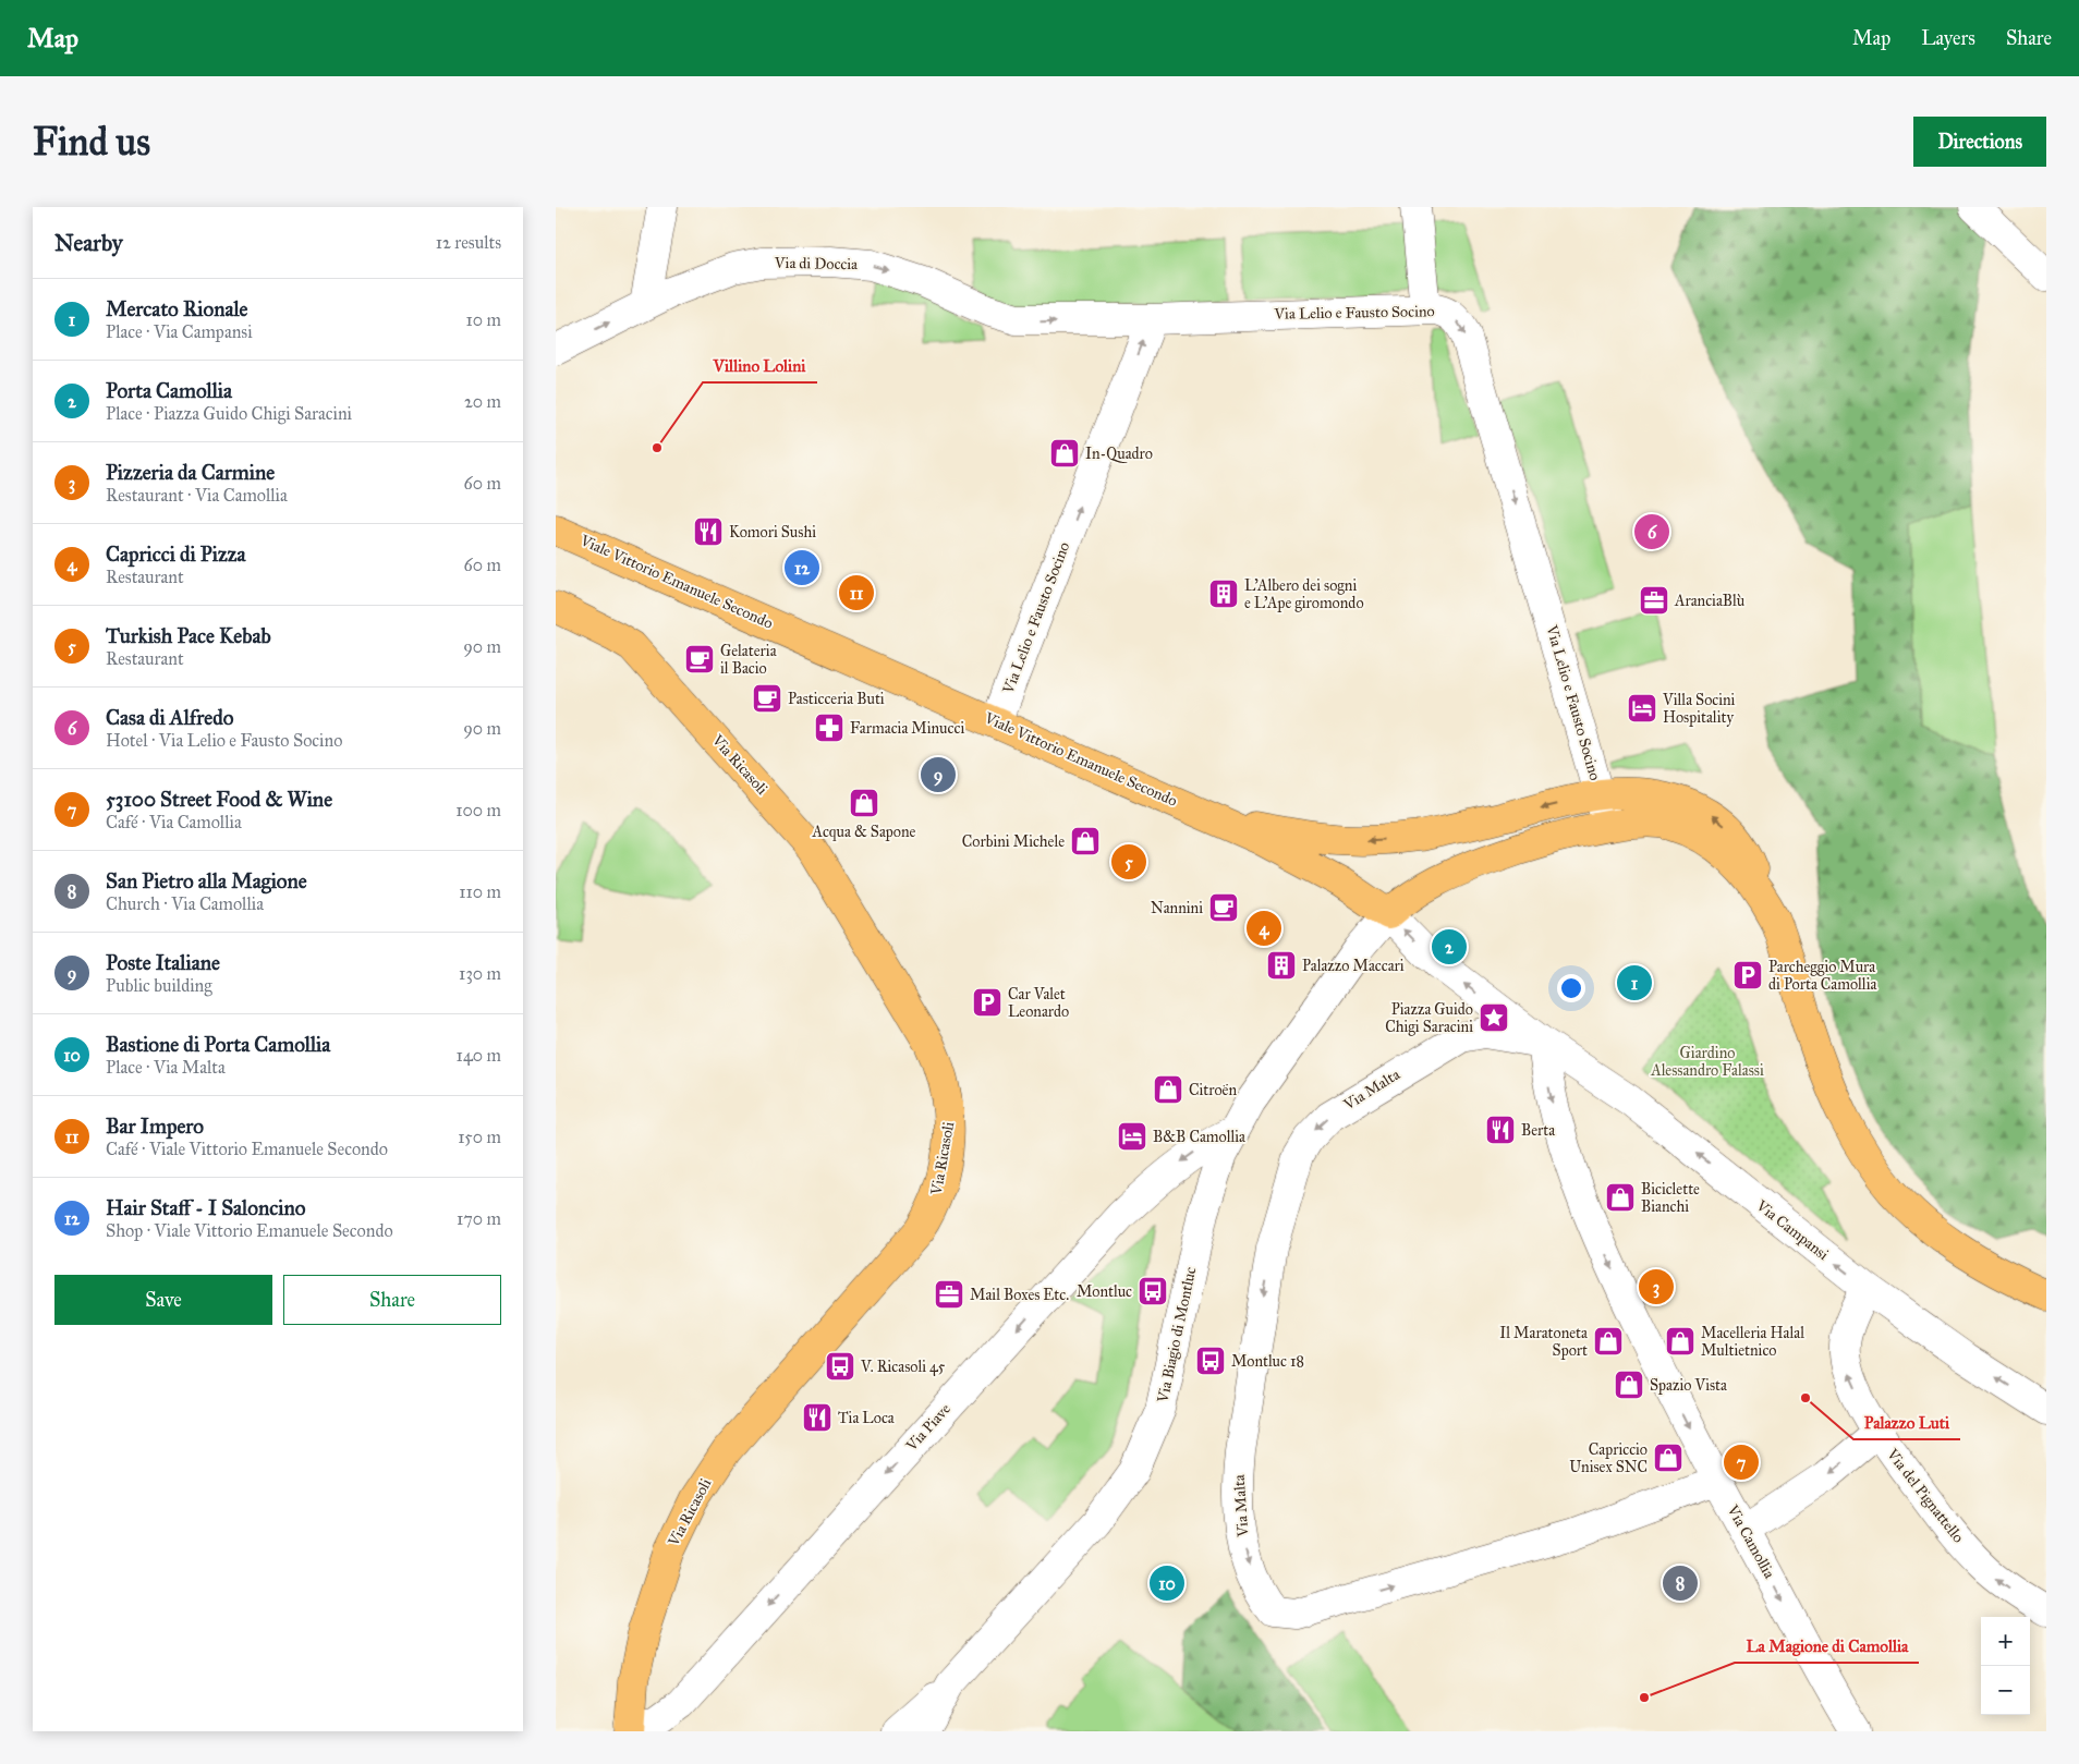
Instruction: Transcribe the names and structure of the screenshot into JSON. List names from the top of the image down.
{
  "streets": {
    "main road": ["Viale Vittorio Emanuele Secondo", "Via Ricasoli"],
    "street": [
      "Via di Doccia",
      "Via Lelio e Fausto Socino",
      "Via Malta",
      "Via Campansi",
      "Via Biagio di Montluc",
      "Via Piave",
      "Via del Pignattello",
      "Via Camollia"
    ]
  },
  "crossings": [
    ["Via di Doccia", "Via Lelio e Fausto Socino"],
    ["Via Lelio e Fausto Socino", "Viale Vittorio Emanuele Secondo"],
    ["Viale Vittorio Emanuele Secondo", "Via Biagio di Montluc"],
    ["Via Ricasoli", "Via Piave"],
    ["Via Malta", "Via Campansi"],
    ["Via Malta", "Via Camollia"],
    ["Via Campansi", "Via del Pignattello"],
    ["Via Campansi", "Via Camollia"],
    ["Via Biagio di Montluc", "Via Piave"]
  ],
  "one_way": [
    "Via di Doccia",
    "Via Campansi",
    "Via Piave",
    "Via del Pignattello",
    "Via Camollia"
  ],
  "parks": ["Giardino Alessandro Falassi"],
  "places": {
    "other": ["Villino Lolini", "Palazzo Luti", "La Magione di Camollia"],
    "shop": [
      "In-Quadro",
      "Acqua & Sapone",
      "Corbini Michele",
      "Citroën",
      "Biciclette Bianchi",
      "Il Maratoneta Sport",
      "Macelleria Halal Multietnico",
      "Spazio Vista",
      "Capriccio Unisex SNC"
    ],
    "restaurant": ["Komori Sushi", "Berta", "Tia Loca"],
    "building": ["L’Albero dei sogni e L’Ape giromondo", "Palazzo Maccari"],
    "office": ["AranciaBlù", "Mail Boxes Etc."],
    "cafe": ["Gelateria il Bacio", "Pasticceria Buti", "Nannini"],
    "hotel": ["Villa Socini Hospitality", "B&B Camollia"],
    "pharmacy": ["Farmacia Minucci"],
    "parking": ["Parcheggio Mura di Porta Camollia", "Car Valet Leonardo"],
    "place": ["Piazza Guido Chigi Saracini"],
    "bus stop": ["Montluc", "Montluc 18", "V. Ricasoli 45"]
  },
  "page": {
    "header": "Map",
    "nav": ["Map", "Layers", "Share"],
    "buttons": [
      "Directions",
      ["Save", "Share"]
    ],
    "title": "Find us",
    "heading": ["Nearby", "12 results"],
    "list": [
      {
        "mark": "1",
        "name": "Mercato Rionale",
        "note": "Place · Via Campansi",
        "value": "10 m"
      },
      {
        "mark": "2",
        "name": "Porta Camollia",
        "note": "Place · Piazza Guido Chigi Saracini",
        "value": "20 m"
      },
      {
        "mark": "3",
        "name": "Pizzeria da Carmine",
        "note": "Restaurant · Via Camollia",
        "value": "60 m"
      },
      {
        "mark": "4",
        "name": "Capricci di Pizza",
        "note": "Restaurant",
        "value": "60 m"
      },
      {
        "mark": "5",
        "name": "Turkish Pace Kebab",
        "note": "Restaurant",
        "value": "90 m"
      },
      {
        "mark": "6",
        "name": "Casa di Alfredo",
        "note": "Hotel · Via Lelio e Fausto Socino",
        "value": "90 m"
      },
      {
        "mark": "7",
        "name": "53100 Street Food & Wine",
        "note": "Café · Via Camollia",
        "value": "100 m"
      },
      {
        "mark": "8",
        "name": "San Pietro alla Magione",
        "note": "Church · Via Camollia",
        "value": "110 m"
      },
      {
        "mark": "9",
        "name": "Poste Italiane",
        "note": "Public building",
        "value": "130 m"
      },
      {
        "mark": "10",
        "name": "Bastione di Porta Camollia",
        "note": "Place · Via Malta",
        "value": "140 m"
      },
      {
        "mark": "11",
        "name": "Bar Impero",
        "note": "Café · Viale Vittorio Emanuele Secondo",
        "value": "150 m"
      },
      {
        "mark": "12",
        "name": "Hair Staff - I Saloncino",
        "note": "Shop · Viale Vittorio Emanuele Secondo",
        "value": "170 m"
      }
    ],
    "pins": [
      "6",
      "12",
      "11",
      "9",
      "5",
      "4",
      "2",
      "1",
      "3",
      "7",
      "8",
      "10"
    ],
    "map_buttons": ["+", "−"]
  }
}
